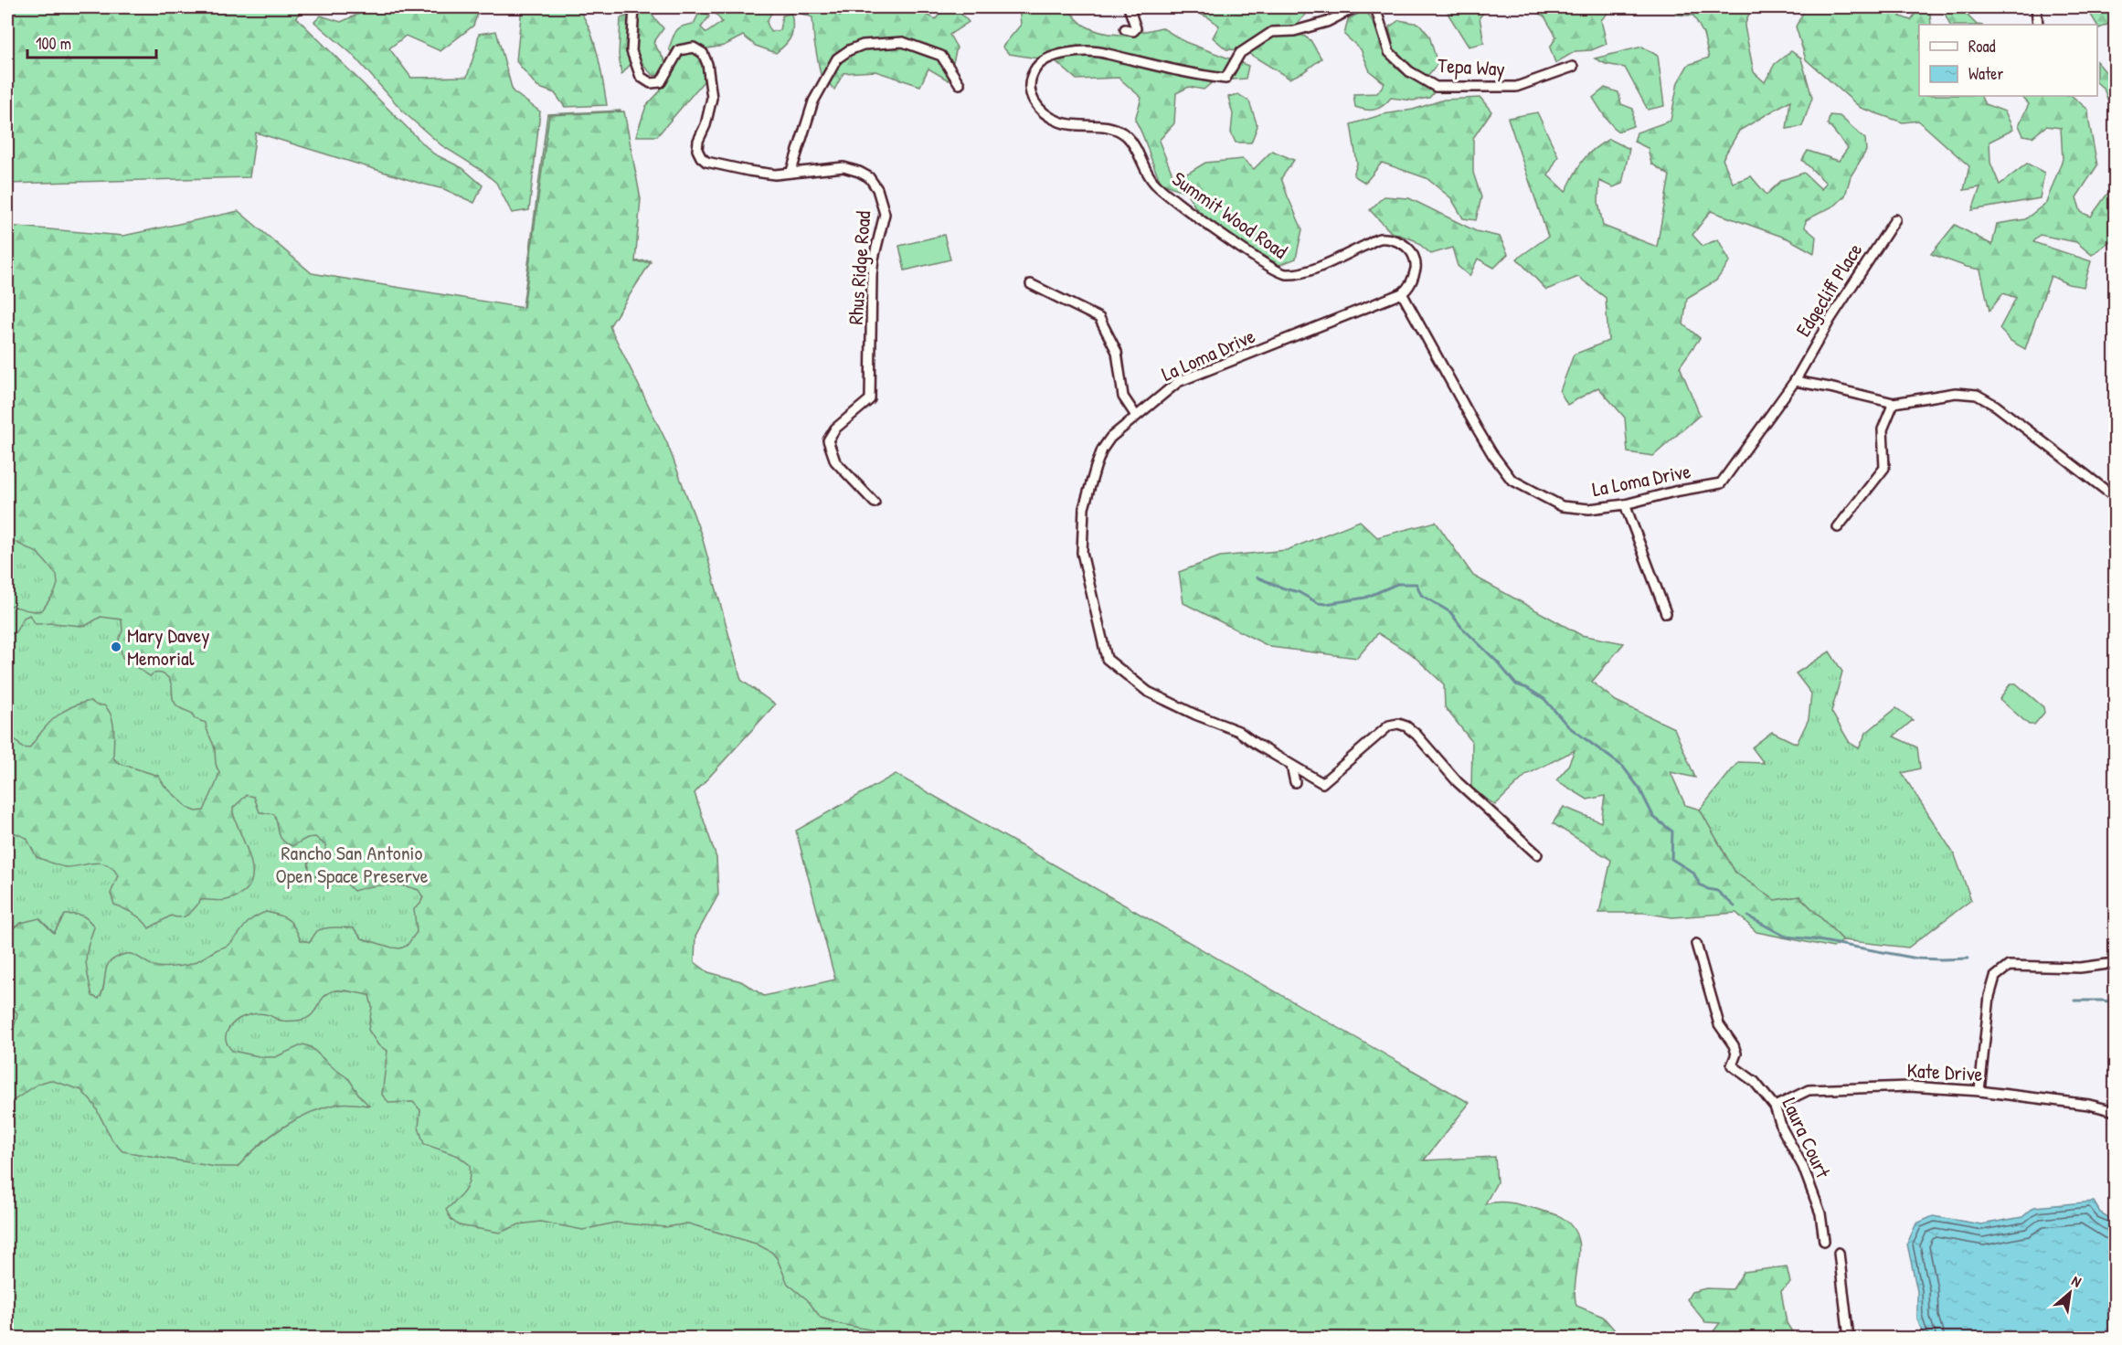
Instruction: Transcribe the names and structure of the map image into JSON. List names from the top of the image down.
{
  "streets": {
    "street": [
      "Tepa Way",
      "Summit Wood Road",
      "Rhus Ridge Road",
      "Edgecliff Place",
      "La Loma Drive",
      "Kate Drive",
      "Laura Court"
    ]
  },
  "crossings": [
    ["Summit Wood Road", "La Loma Drive"],
    ["Edgecliff Place", "La Loma Drive"],
    ["Kate Drive", "Laura Court"]
  ],
  "parks": ["Rancho San Antonio Open Space Preserve"],
  "places": ["Mary Davey Memorial"],
  "legend": ["Road", "Water"],
  "scale_bar": "100 m",
  "north": "top right"
}
